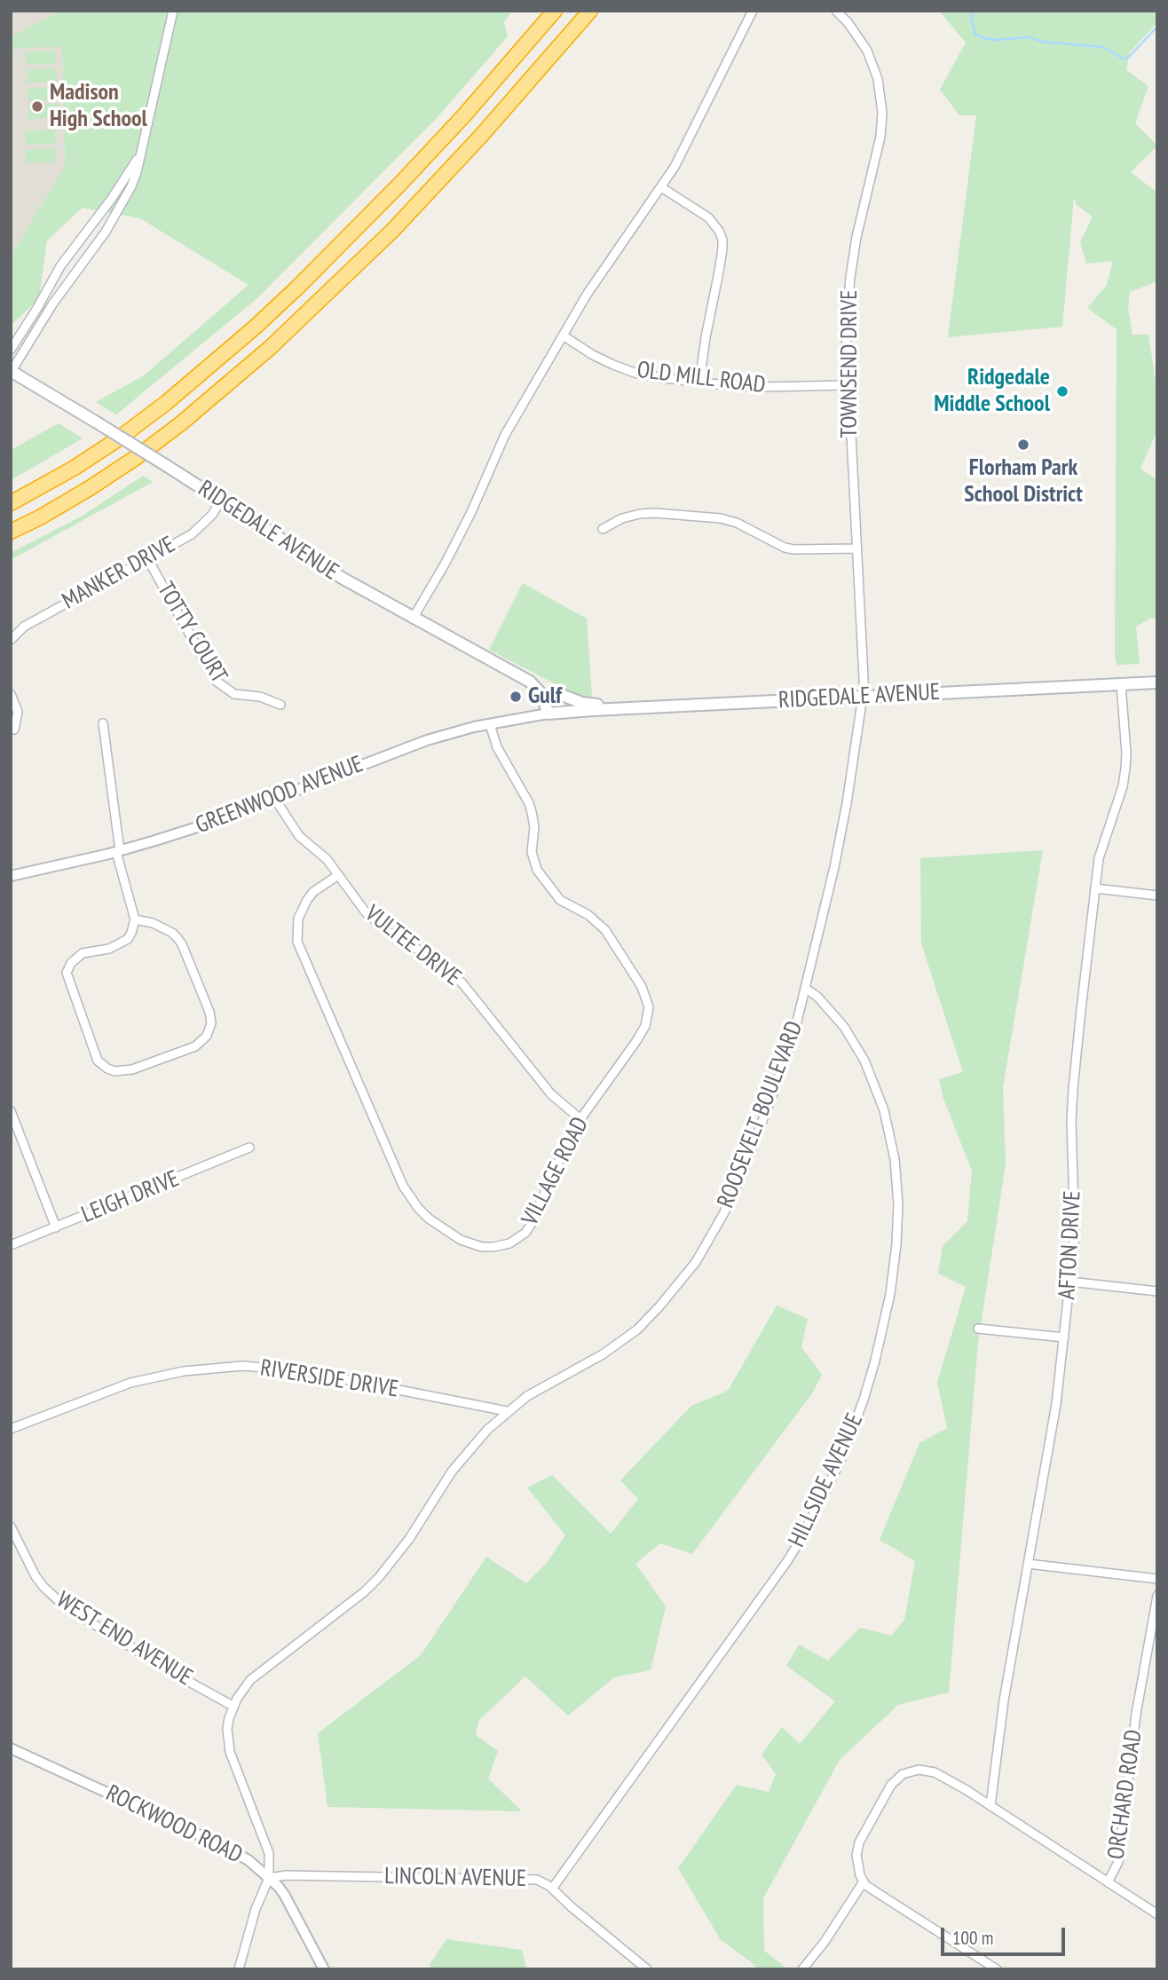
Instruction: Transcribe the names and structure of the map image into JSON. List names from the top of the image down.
{
  "streets": {
    "main road": ["RIDGEDALE AVENUE"],
    "street": [
      "TOWNSEND DRIVE",
      "OLD MILL ROAD",
      "MANKER DRIVE",
      "TOTTY COURT",
      "GREENWOOD AVENUE",
      "VULTEE DRIVE",
      "ROOSEVELT BOULEVARD",
      "VILLAGE ROAD",
      "LEIGH DRIVE",
      "AFTON DRIVE",
      "RIVERSIDE DRIVE",
      "HILLSIDE AVENUE",
      "WEST END AVENUE",
      "ORCHARD ROAD",
      "ROCKWOOD ROAD",
      "LINCOLN AVENUE"
    ]
  },
  "crossings": [
    ["TOWNSEND DRIVE", "OLD MILL ROAD"],
    ["TOWNSEND DRIVE", "RIDGEDALE AVENUE"],
    ["TOWNSEND DRIVE", "ROOSEVELT BOULEVARD"],
    ["RIDGEDALE AVENUE", "MANKER DRIVE"],
    ["RIDGEDALE AVENUE", "GREENWOOD AVENUE"],
    ["RIDGEDALE AVENUE", "ROOSEVELT BOULEVARD"],
    ["RIDGEDALE AVENUE", "AFTON DRIVE"],
    ["MANKER DRIVE", "TOTTY COURT"],
    ["GREENWOOD AVENUE", "VULTEE DRIVE"],
    ["GREENWOOD AVENUE", "VILLAGE ROAD"],
    ["VULTEE DRIVE", "VILLAGE ROAD"],
    ["ROOSEVELT BOULEVARD", "RIVERSIDE DRIVE"],
    ["ROOSEVELT BOULEVARD", "HILLSIDE AVENUE"],
    ["ROOSEVELT BOULEVARD", "WEST END AVENUE"],
    ["ROOSEVELT BOULEVARD", "ROCKWOOD ROAD"],
    ["ROOSEVELT BOULEVARD", "LINCOLN AVENUE"],
    ["HILLSIDE AVENUE", "LINCOLN AVENUE"],
    ["ROCKWOOD ROAD", "LINCOLN AVENUE"]
  ],
  "places": [
    "Madison High School",
    "Ridgedale Middle School",
    "Florham Park School District",
    "Gulf"
  ],
  "scale_bar": "100 m"
}
